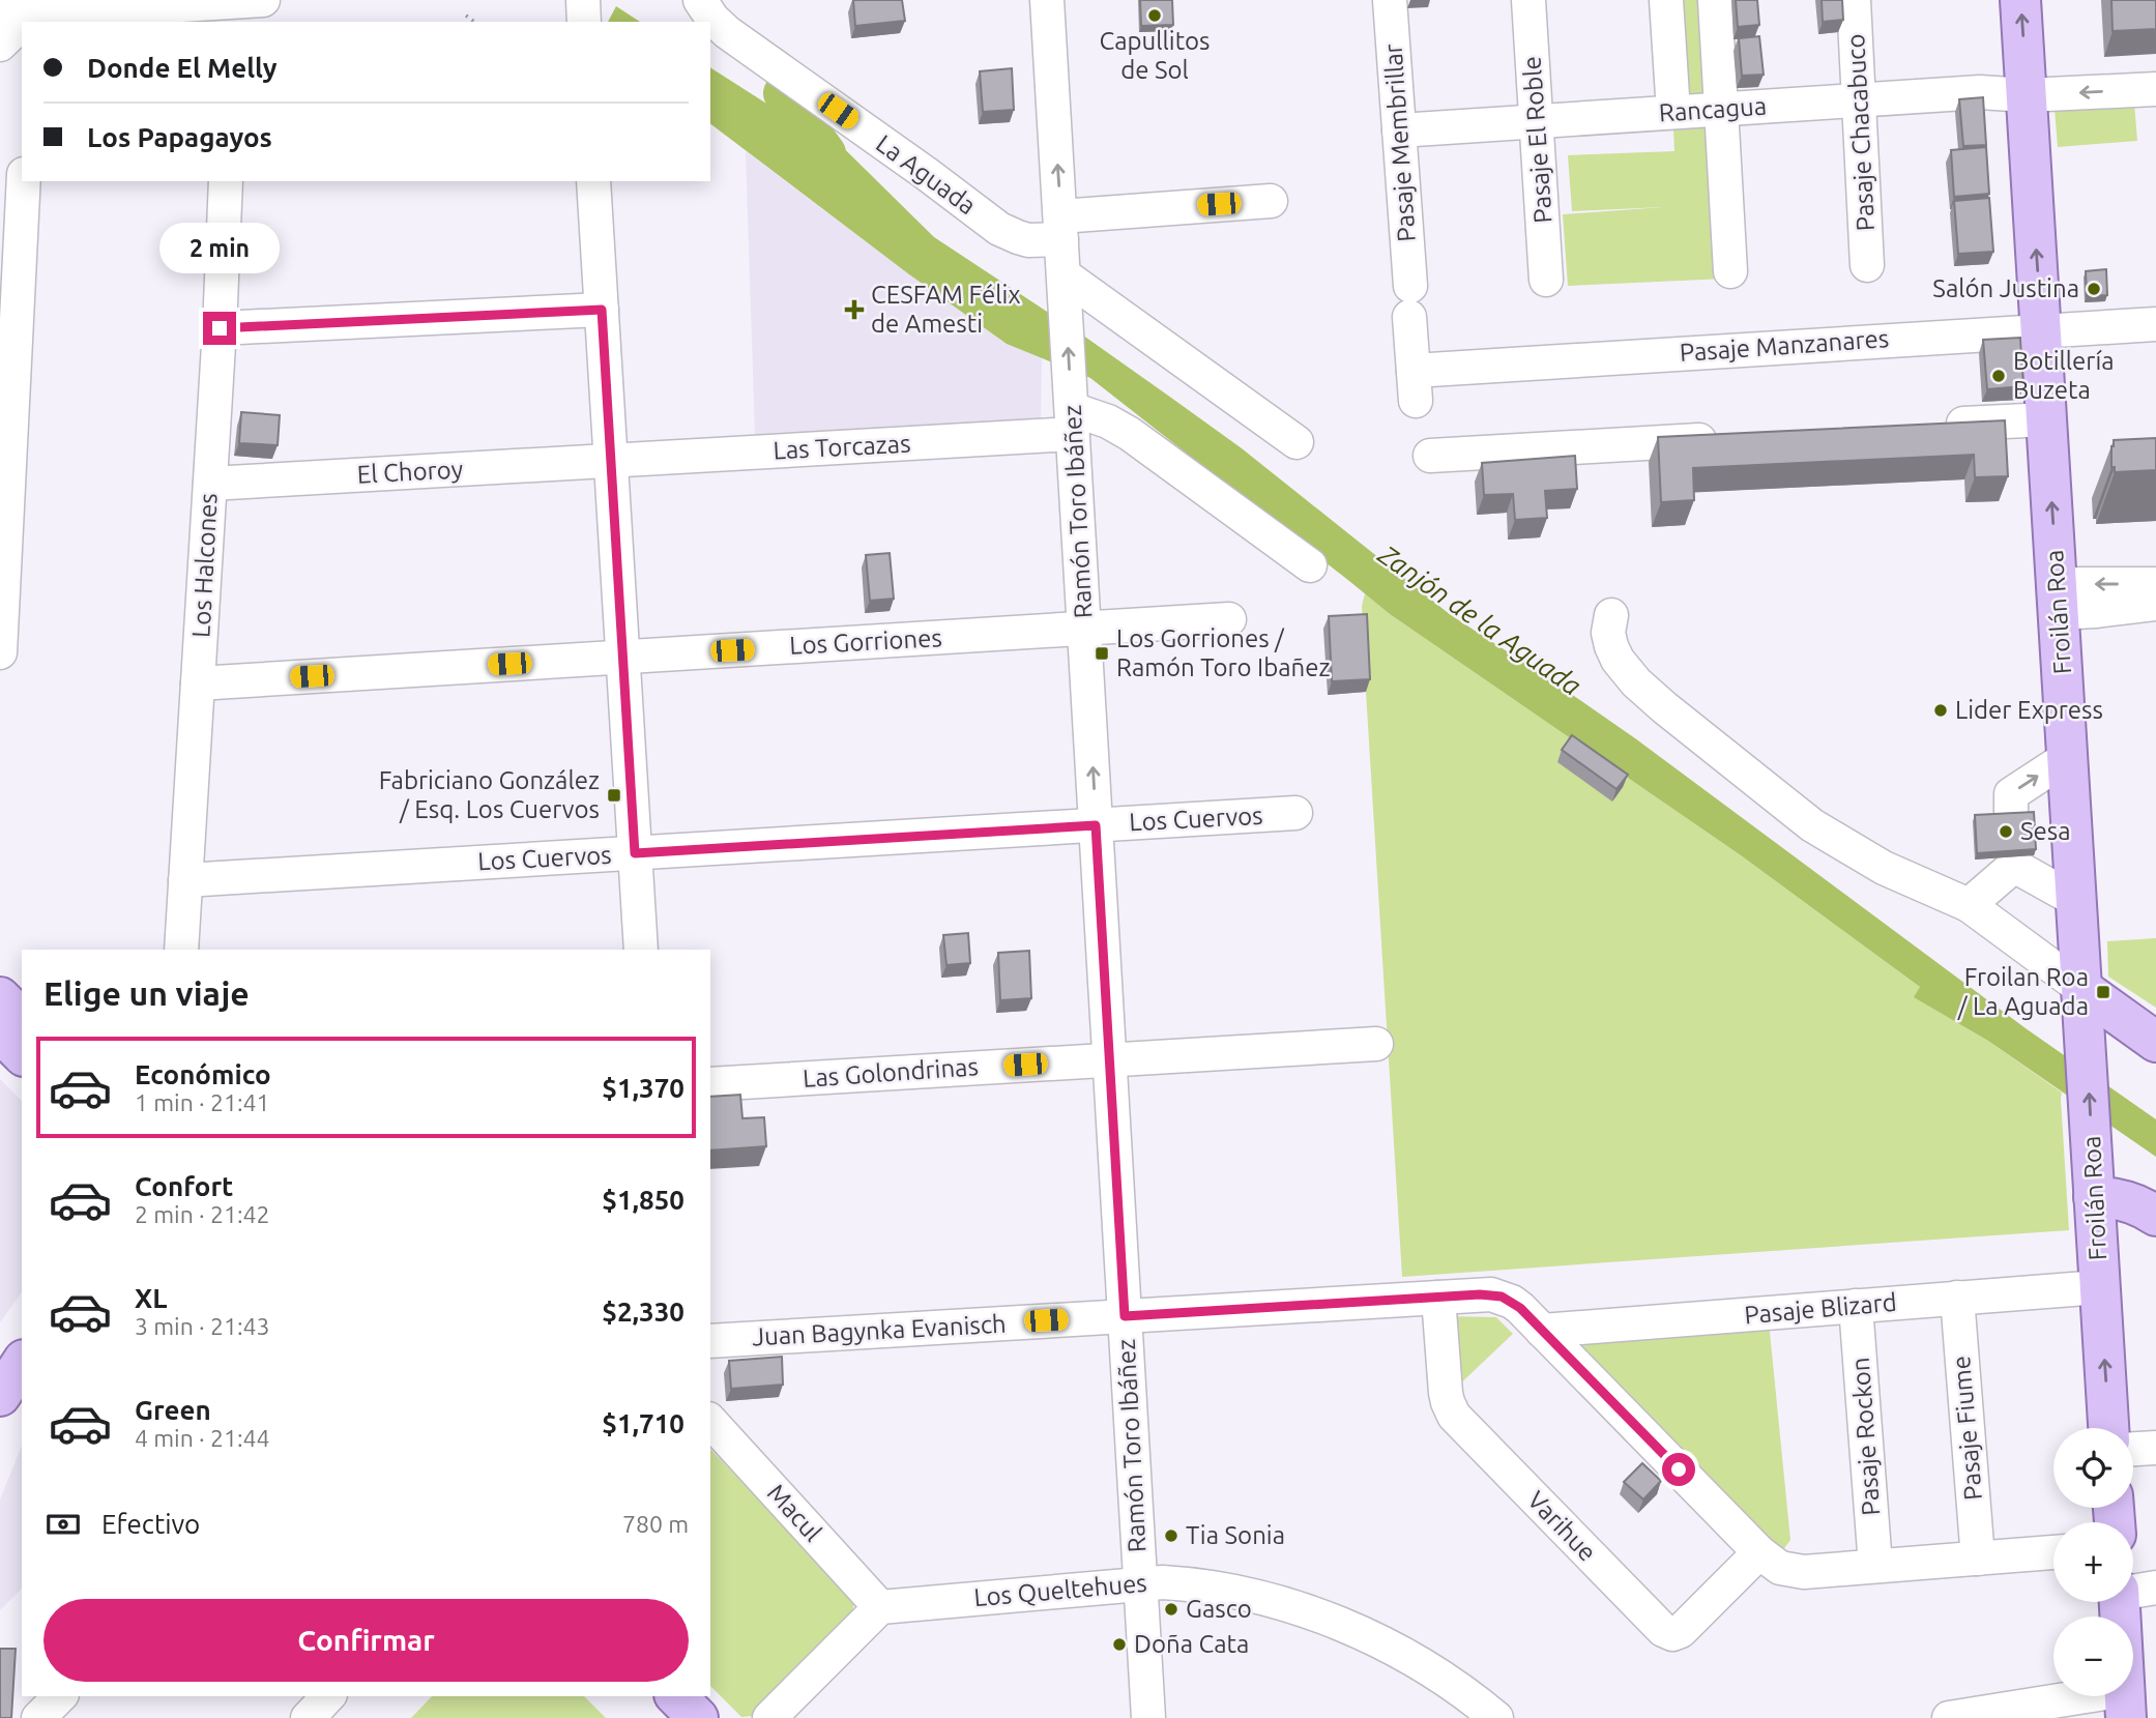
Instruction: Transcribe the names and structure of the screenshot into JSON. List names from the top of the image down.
{
  "streets": {
    "main road": ["Froilán Roa"],
    "street": [
      "Rancagua",
      "Pasaje Chacabuco",
      "Pasaje El Roble",
      "Pasaje Membrillar",
      "La Aguada",
      "Pasaje Manzanares",
      "Las Torcazas",
      "El Choroy",
      "Ramón Toro Ibáñez",
      "Los Halcones",
      "Los Gorriones",
      "Los Cuervos",
      "Las Golondrinas",
      "Pasaje Blizard",
      "Juan Bagynka Evanisch",
      "Pasaje Fiume",
      "Pasaje Rockon",
      "Macul",
      "Varihue",
      "Los Queltehues"
    ]
  },
  "crossings": [
    ["Rancagua", "Pasaje Chacabuco"],
    ["Rancagua", "Pasaje El Roble"],
    ["Rancagua", "Pasaje Membrillar"],
    ["Rancagua", "Froilán Roa"],
    ["Pasaje Membrillar", "Pasaje Manzanares"],
    ["La Aguada", "Ramón Toro Ibáñez"],
    ["Pasaje Manzanares", "Froilán Roa"],
    ["Las Torcazas", "El Choroy"],
    ["Las Torcazas", "Ramón Toro Ibáñez"],
    ["El Choroy", "Los Halcones"],
    ["Ramón Toro Ibáñez", "Los Gorriones"],
    ["Ramón Toro Ibáñez", "Los Cuervos"],
    ["Ramón Toro Ibáñez", "Las Golondrinas"],
    ["Ramón Toro Ibáñez", "Juan Bagynka Evanisch"],
    ["Ramón Toro Ibáñez", "Los Queltehues"],
    ["Los Halcones", "Los Gorriones"],
    ["Los Halcones", "Los Cuervos"],
    ["Froilán Roa", "Pasaje Blizard"],
    ["Pasaje Blizard", "Juan Bagynka Evanisch"],
    ["Pasaje Blizard", "Pasaje Fiume"],
    ["Pasaje Blizard", "Pasaje Rockon"],
    ["Juan Bagynka Evanisch", "Pasaje Fiume"],
    ["Juan Bagynka Evanisch", "Pasaje Rockon"],
    ["Juan Bagynka Evanisch", "Varihue"],
    ["Macul", "Los Queltehues"]
  ],
  "one_way": ["Froilán Roa"],
  "water": ["Zanjón de la Aguada"],
  "places": {
    "other": [
      "Capullitos de Sol",
      "Salón Justina",
      "Botillería Buzeta",
      "Lider Express",
      "Sesa",
      "Tia Sonia",
      "Gasco",
      "Doña Cata"
    ],
    "health": ["CESFAM Félix de Amesti"],
    "transit": ["Los Gorriones / Ramón Toro Ibañez", "Fabriciano González / Esq. Los Cuervos", "Froilan Roa / La Aguada"]
  },
  "page": {
    "banner": ["Donde El Melly", "Los Papagayos"],
    "bubble": "2 min",
    "heading": "Elige un viaje",
    "list": [
      {
        "name": "Económico",
        "note": "1 min · 21:41",
        "value": "$1,370"
      },
      {
        "name": "Confort",
        "note": "2 min · 21:42",
        "value": "$1,850"
      },
      {
        "name": "XL",
        "note": "3 min · 21:43",
        "value": "$2,330"
      },
      {
        "name": "Green",
        "note": "4 min · 21:44",
        "value": "$1,710"
      }
    ],
    "map_buttons": ["+", "−"],
    "pay": ["Efectivo", "780 m"],
    "buttons": "Confirmar"
  }
}
